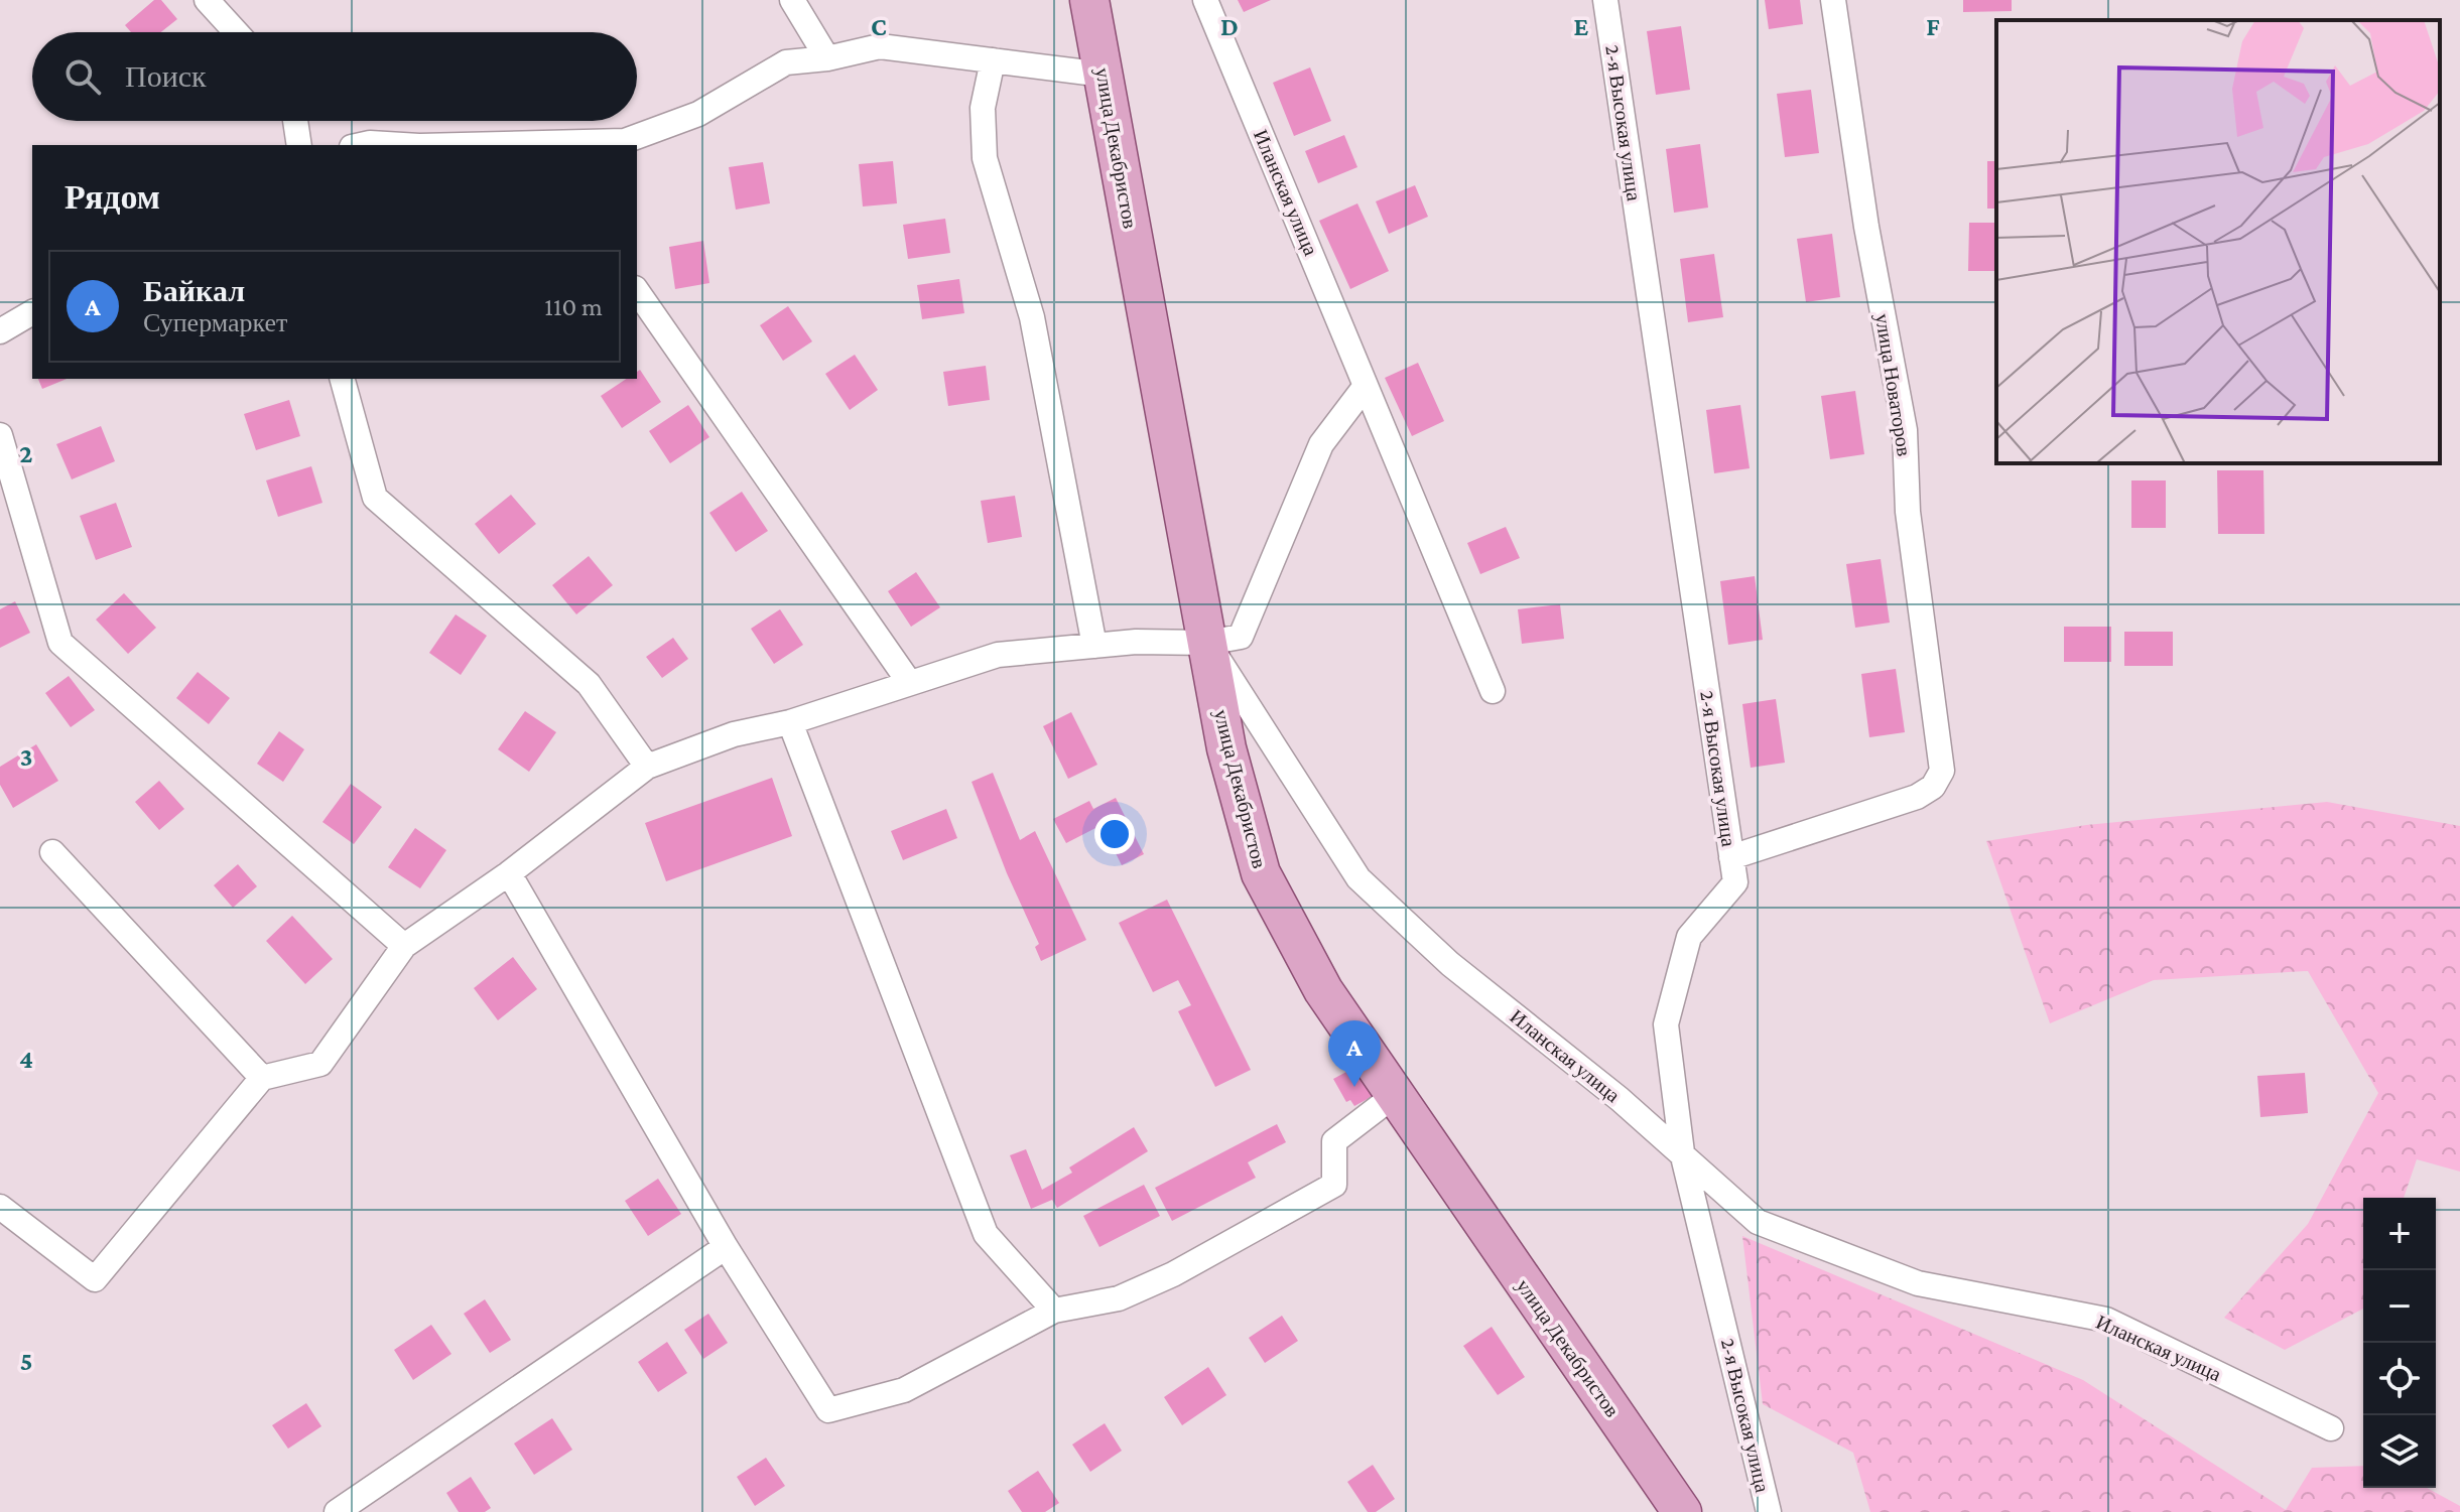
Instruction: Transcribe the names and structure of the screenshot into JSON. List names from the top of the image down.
{
  "streets": {
    "main road": ["улица Декабристов"],
    "street": ["2-я Высокая улица", "Иланская улица", "улица Новаторов"]
  },
  "crossings": [
    ["2-я Высокая улица", "Иланская улица"],
    ["2-я Высокая улица", "улица Новаторов"],
    ["улица Декабристов", "Иланская улица"]
  ],
  "page": {
    "search": "Поиск",
    "heading": "Рядом",
    "list": [
      {
        "mark": "A",
        "name": "Байкал",
        "note": "Супермаркет",
        "value": "110 m"
      }
    ],
    "pins": "A",
    "map_buttons": ["+", "−"]
  },
  "grid": {
    "columns": [
      "C",
      "D",
      "E",
      "F"
    ],
    "rows": [
      "2",
      "3",
      "4",
      "5"
    ]
  }
}
